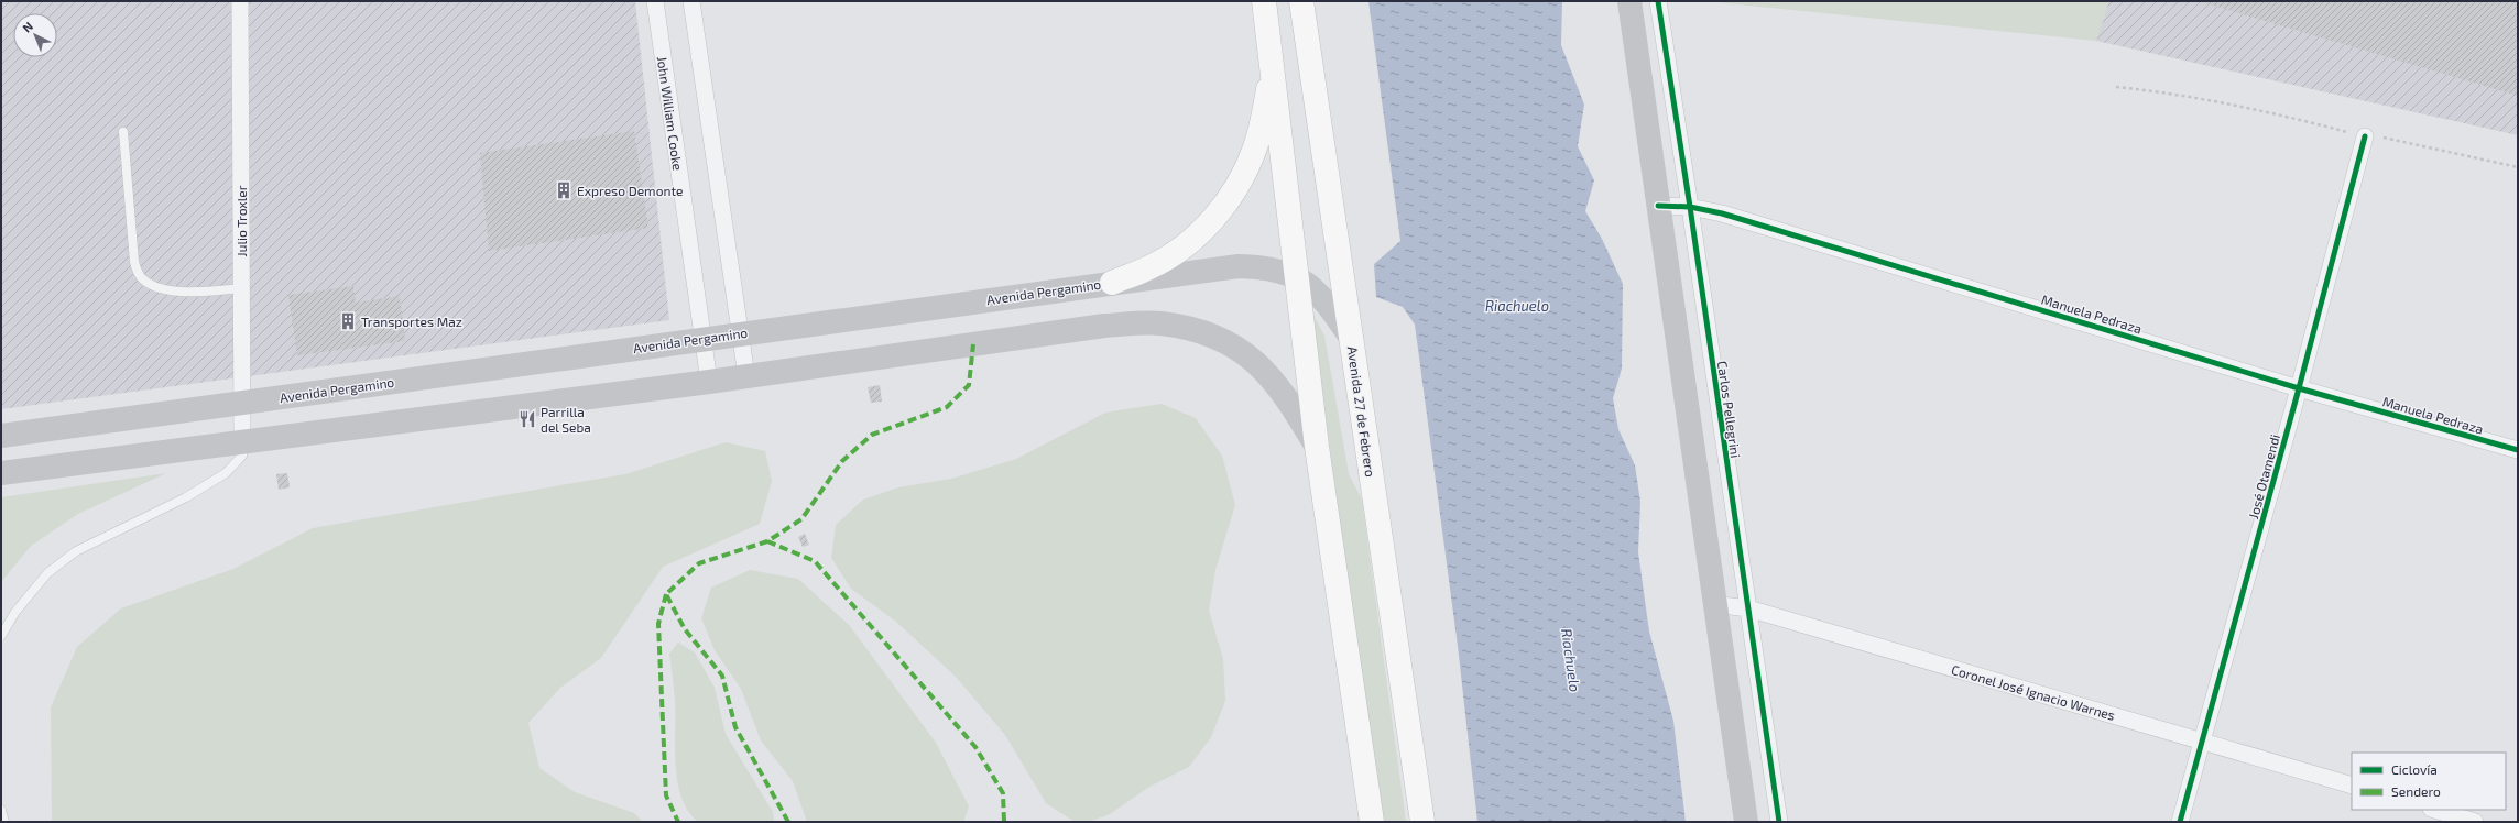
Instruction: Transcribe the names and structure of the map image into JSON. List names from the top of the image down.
{
  "streets": {
    "main road": ["Avenida Pergamino", "Avenida 27 de Febrero"],
    "street": [
      "John William Cooke",
      "Julio Troxler",
      "Manuela Pedraza",
      "Carlos Pellegrini",
      "José Otamendi",
      "Coronel José Ignacio Warnes"
    ]
  },
  "crossings": [
    ["John William Cooke", "Avenida Pergamino"],
    ["Julio Troxler", "Avenida Pergamino"],
    ["Avenida Pergamino", "Avenida 27 de Febrero"],
    ["Manuela Pedraza", "Carlos Pellegrini"],
    ["Manuela Pedraza", "José Otamendi"],
    ["Carlos Pellegrini", "Coronel José Ignacio Warnes"],
    ["José Otamendi", "Coronel José Ignacio Warnes"]
  ],
  "water": ["Riachuelo"],
  "places": {
    "building": ["Expreso Demonte", "Transportes Maz"],
    "restaurant": ["Parrilla del Seba"]
  },
  "legend": ["Ciclovía", "Sendero"],
  "north": "top left"
}
